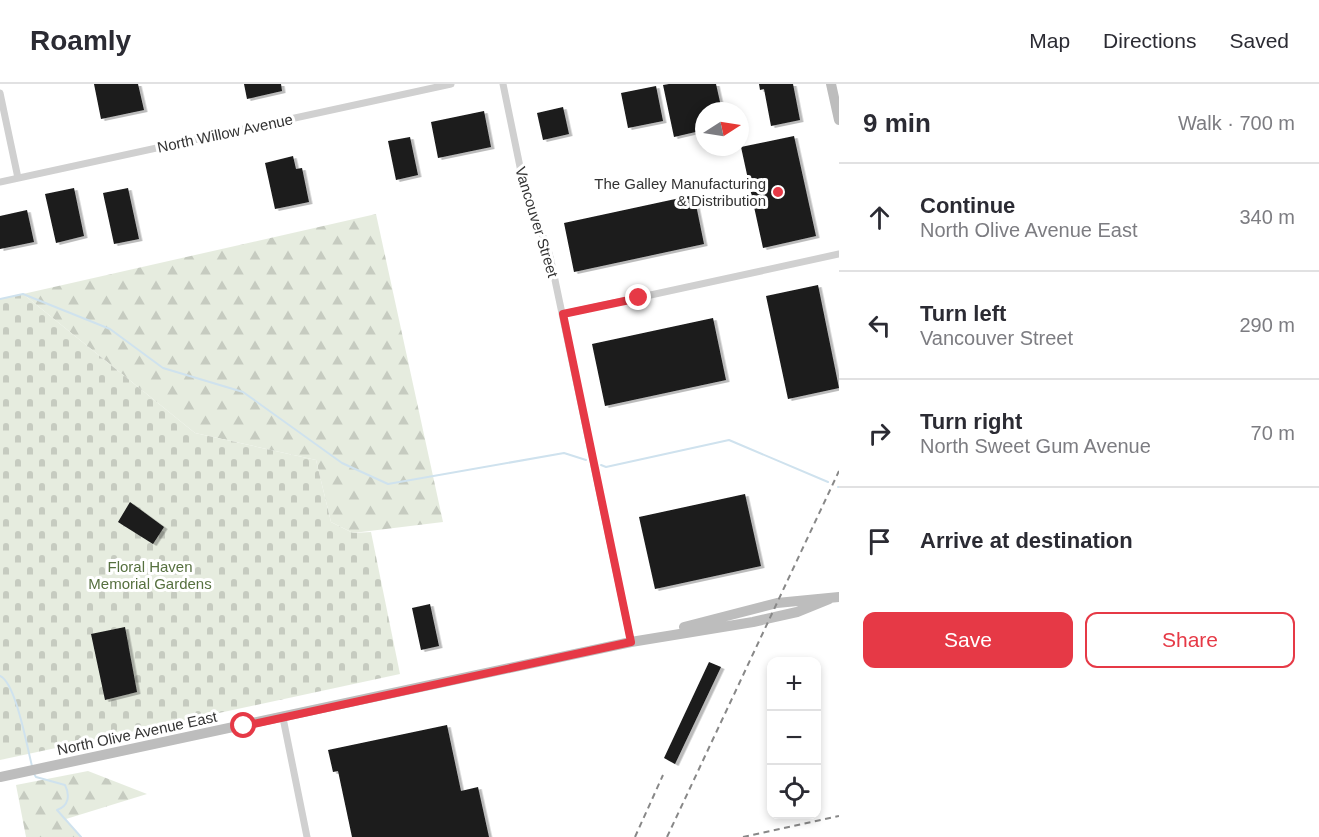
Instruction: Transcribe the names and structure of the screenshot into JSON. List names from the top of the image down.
{
  "streets": {
    "street": ["North Willow Avenue", "Vancouver Street", "North Olive Avenue East"]
  },
  "crossings": [
    ["Vancouver Street", "North Olive Avenue East"]
  ],
  "parks": ["Floral Haven Memorial Gardens"],
  "places": ["The Galley Manufacturing & Distribution"],
  "north": "right",
  "page": {
    "header": "Roamly",
    "nav": ["Map", "Directions", "Saved"],
    "heading": ["9 min", "Walk · 700 m"],
    "list": [
      ["Continue", "North Olive Avenue East", "340 m"],
      ["Turn left", "Vancouver Street", "290 m"],
      ["Turn right", "North Sweet Gum Avenue", "70 m"],
      "Arrive at destination"
    ],
    "buttons": ["Save", "Share"],
    "map_buttons": ["+", "−"]
  }
}
